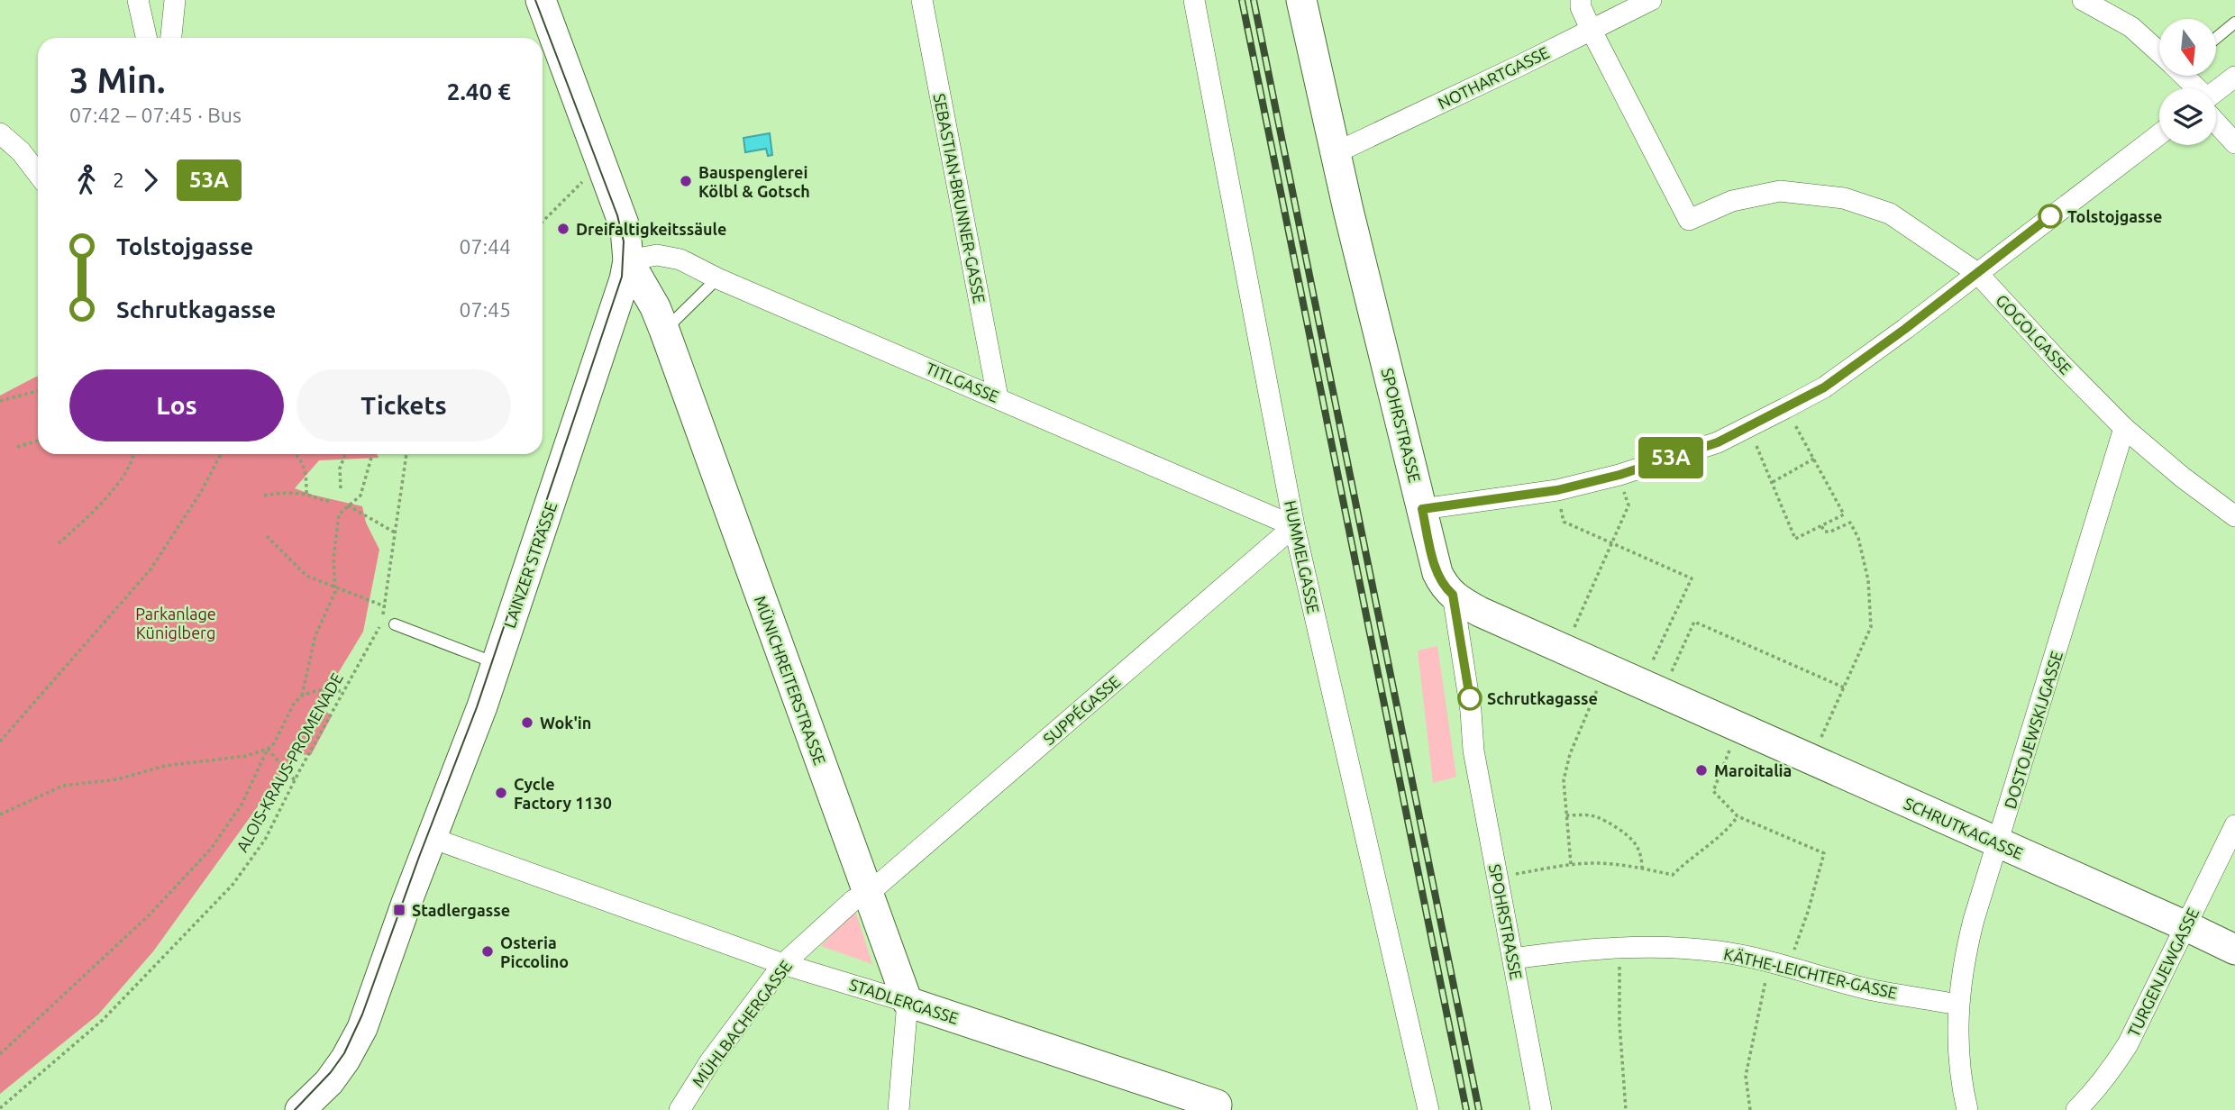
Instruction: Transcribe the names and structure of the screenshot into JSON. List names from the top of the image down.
{
  "streets": {
    "street": [
      "NOTHARTGASSE",
      "SEBASTIAN-BRUNNER-GASSE",
      "GOGOLGASSE",
      "TITLGASSE",
      "SPOHRSTRASSE",
      "HUMMELGASSE",
      "LAINZER STRASSE",
      "MÜNICHREITERSTRASSE",
      "SUPPÉGASSE",
      "DOSTOJEWSKIJGASSE",
      "SCHRUTKAGASSE",
      "TURGENJEWGASSE",
      "KÄTHE-LEICHTER-GASSE",
      "STADLERGASSE",
      "MÜHLBACHERGASSE"
    ],
    "path": ["ALOIS-KRAUS-PROMENADE"]
  },
  "crossings": [
    ["NOTHARTGASSE", "GOGOLGASSE"],
    ["NOTHARTGASSE", "SPOHRSTRASSE"],
    ["SEBASTIAN-BRUNNER-GASSE", "TITLGASSE"],
    ["GOGOLGASSE", "DOSTOJEWSKIJGASSE"],
    ["TITLGASSE", "HUMMELGASSE"],
    ["TITLGASSE", "LAINZER STRASSE"],
    ["TITLGASSE", "MÜNICHREITERSTRASSE"],
    ["TITLGASSE", "SUPPÉGASSE"],
    ["SPOHRSTRASSE", "SCHRUTKAGASSE"],
    ["SPOHRSTRASSE", "KÄTHE-LEICHTER-GASSE"],
    ["HUMMELGASSE", "SUPPÉGASSE"],
    ["LAINZER STRASSE", "MÜNICHREITERSTRASSE"],
    ["LAINZER STRASSE", "STADLERGASSE"],
    ["MÜNICHREITERSTRASSE", "SUPPÉGASSE"],
    ["MÜNICHREITERSTRASSE", "STADLERGASSE"],
    ["MÜNICHREITERSTRASSE", "MÜHLBACHERGASSE"],
    ["SUPPÉGASSE", "MÜHLBACHERGASSE"],
    ["DOSTOJEWSKIJGASSE", "SCHRUTKAGASSE"],
    ["DOSTOJEWSKIJGASSE", "KÄTHE-LEICHTER-GASSE"],
    ["SCHRUTKAGASSE", "TURGENJEWGASSE"],
    ["STADLERGASSE", "MÜHLBACHERGASSE"]
  ],
  "parks": ["Parkanlage Küniglberg"],
  "places": {
    "other": [
      "Bauspenglerei Kölbl & Gotsch",
      "Tolstojgasse",
      "Dreifaltigkeitssäule",
      "Schrutkagasse",
      "Wok'in",
      "Maroitalia",
      "Cycle Factory 1130",
      "Osteria Piccolino"
    ],
    "transit": ["Stadlergasse"]
  },
  "lines": ["bus line 53A"],
  "north": "bottom",
  "page": {
    "on_map": "53A",
    "heading": ["3 Min.", "07:42 – 07:45 · Bus", "2.40 €"],
    "legs": ["2", "53A"],
    "list": [
      {
        "name": "Tolstojgasse",
        "value": "07:44"
      },
      {
        "name": "Schrutkagasse",
        "value": "07:45"
      }
    ],
    "buttons": ["Los", "Tickets"]
  }
}
